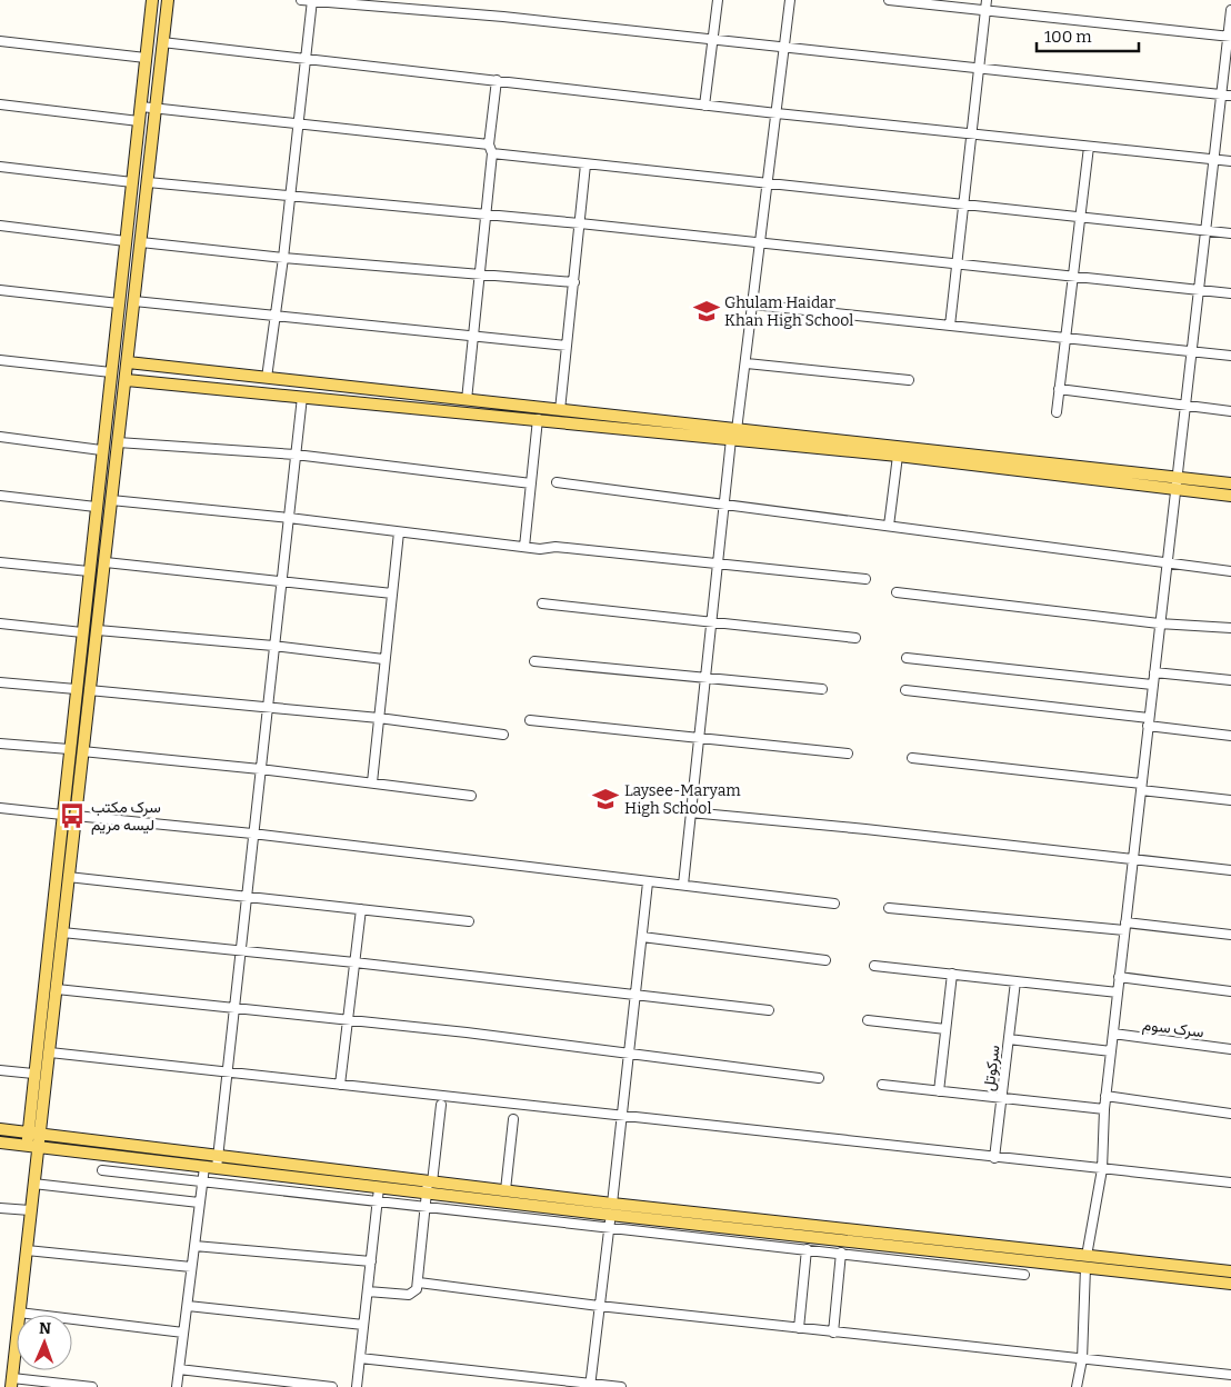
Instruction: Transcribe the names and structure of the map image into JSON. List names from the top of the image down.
{
  "streets": {
    "street": ["سرک سوم", "سرکوتل"]
  },
  "places": {
    "school or university": ["Ghulam Haidar Khan High School", "Laysee-Maryam High School"],
    "bus stop": ["سرک مکتب لیسه مریم"]
  },
  "scale_bar": "100 m",
  "north": "top"
}
